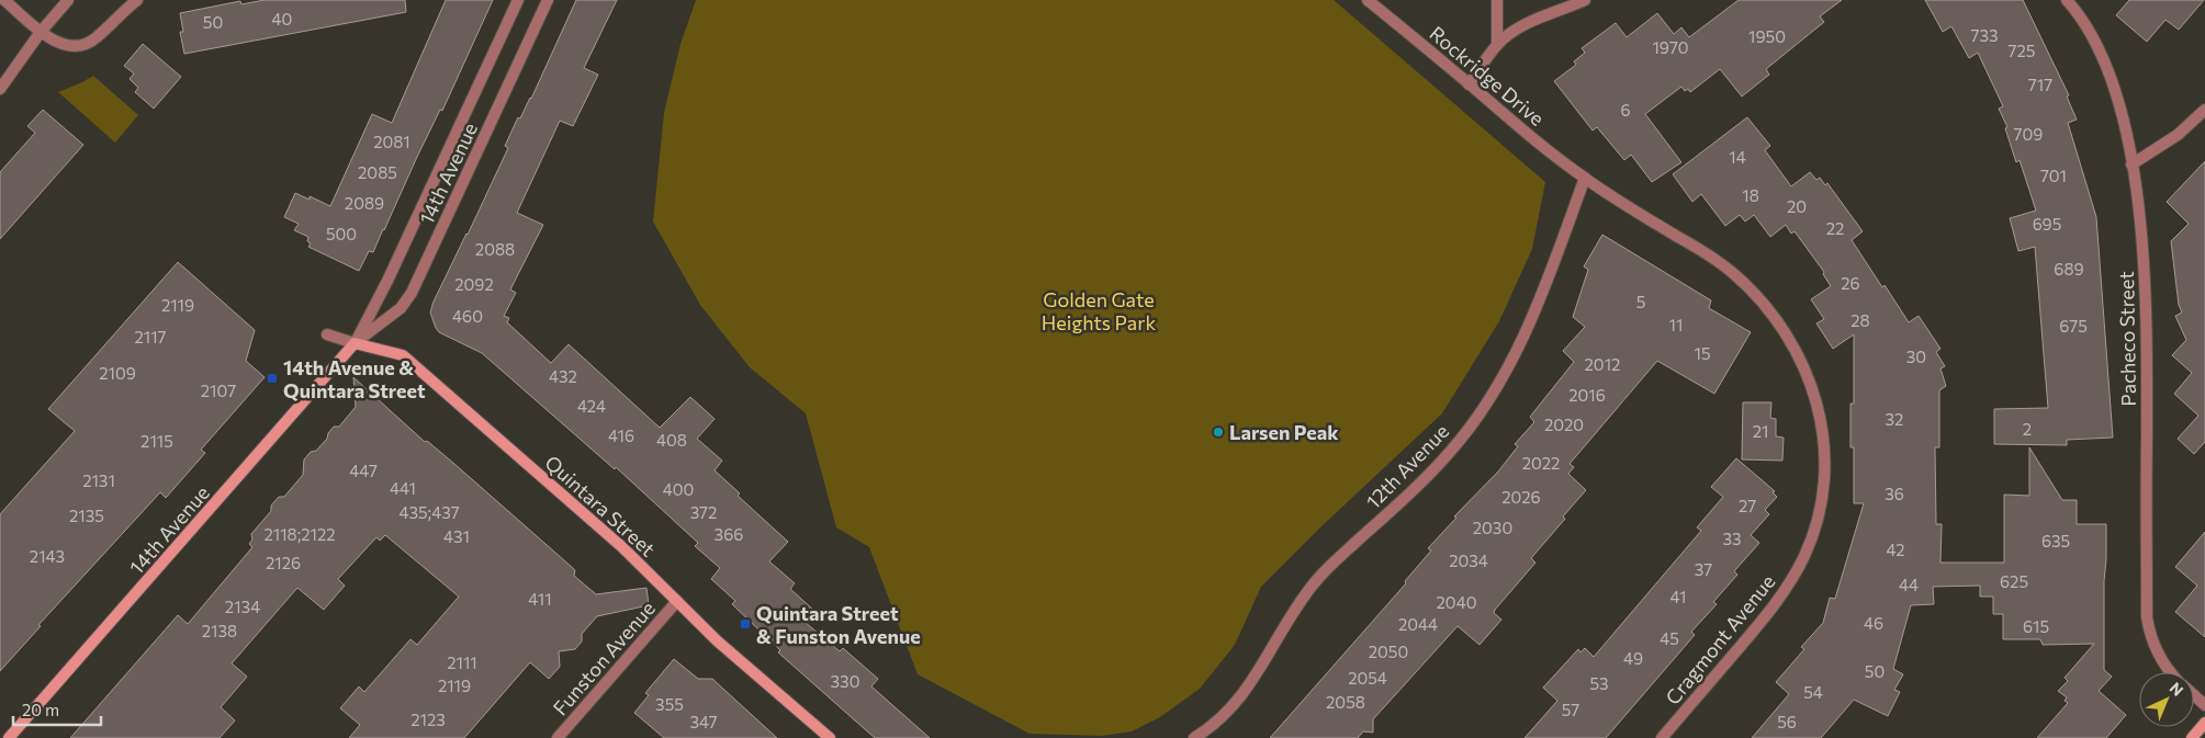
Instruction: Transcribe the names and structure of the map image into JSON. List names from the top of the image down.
{
  "streets": {
    "street": [
      "Rockridge Drive",
      "14th Avenue",
      "Pacheco Street",
      "12th Avenue",
      "Quintara Street",
      "Cragmont Avenue",
      "Funston Avenue"
    ]
  },
  "crossings": [
    ["Rockridge Drive", "12th Avenue"],
    ["Rockridge Drive", "Cragmont Avenue"],
    ["14th Avenue", "Quintara Street"],
    ["12th Avenue", "Cragmont Avenue"],
    ["Quintara Street", "Funston Avenue"]
  ],
  "parks": ["Golden Gate Heights Park"],
  "places": {
    "transit": ["14th Avenue & Quintara Street", "Quintara Street & Funston Avenue"],
    "other": ["Larsen Peak"]
  },
  "house_numbers": [
    "40",
    "50",
    "733",
    "1950",
    "1970",
    "725",
    "717",
    "6",
    "709",
    "2081",
    "14",
    "2085",
    "701",
    "18",
    "2089",
    "20",
    "695",
    "22",
    "500",
    "2088",
    "689",
    "26",
    "2092",
    "5",
    "2119",
    "460",
    "28",
    "11",
    "675",
    "2117",
    "15",
    "30",
    "2012",
    "2109",
    "432",
    "2107",
    "2016",
    "424",
    "32",
    "2020",
    "2",
    "21",
    "416",
    "408",
    "2115",
    "2022",
    "447",
    "2131",
    "441",
    "400",
    "36",
    "2026",
    "27",
    "435;437",
    "372",
    "2135",
    "2030",
    "2118;2122",
    "366",
    "431",
    "33",
    "635",
    "42",
    "2143",
    "2034",
    "2126",
    "37",
    "625",
    "44",
    "41",
    "411",
    "2040",
    "2134",
    "46",
    "2044",
    "615",
    "2138",
    "45",
    "2050",
    "49",
    "2111",
    "50",
    "2054",
    "330",
    "53",
    "2119",
    "54",
    "2058",
    "355",
    "57",
    "2123",
    "347",
    "56"
  ],
  "scale_bar": "20 m",
  "north": "top right"
}
